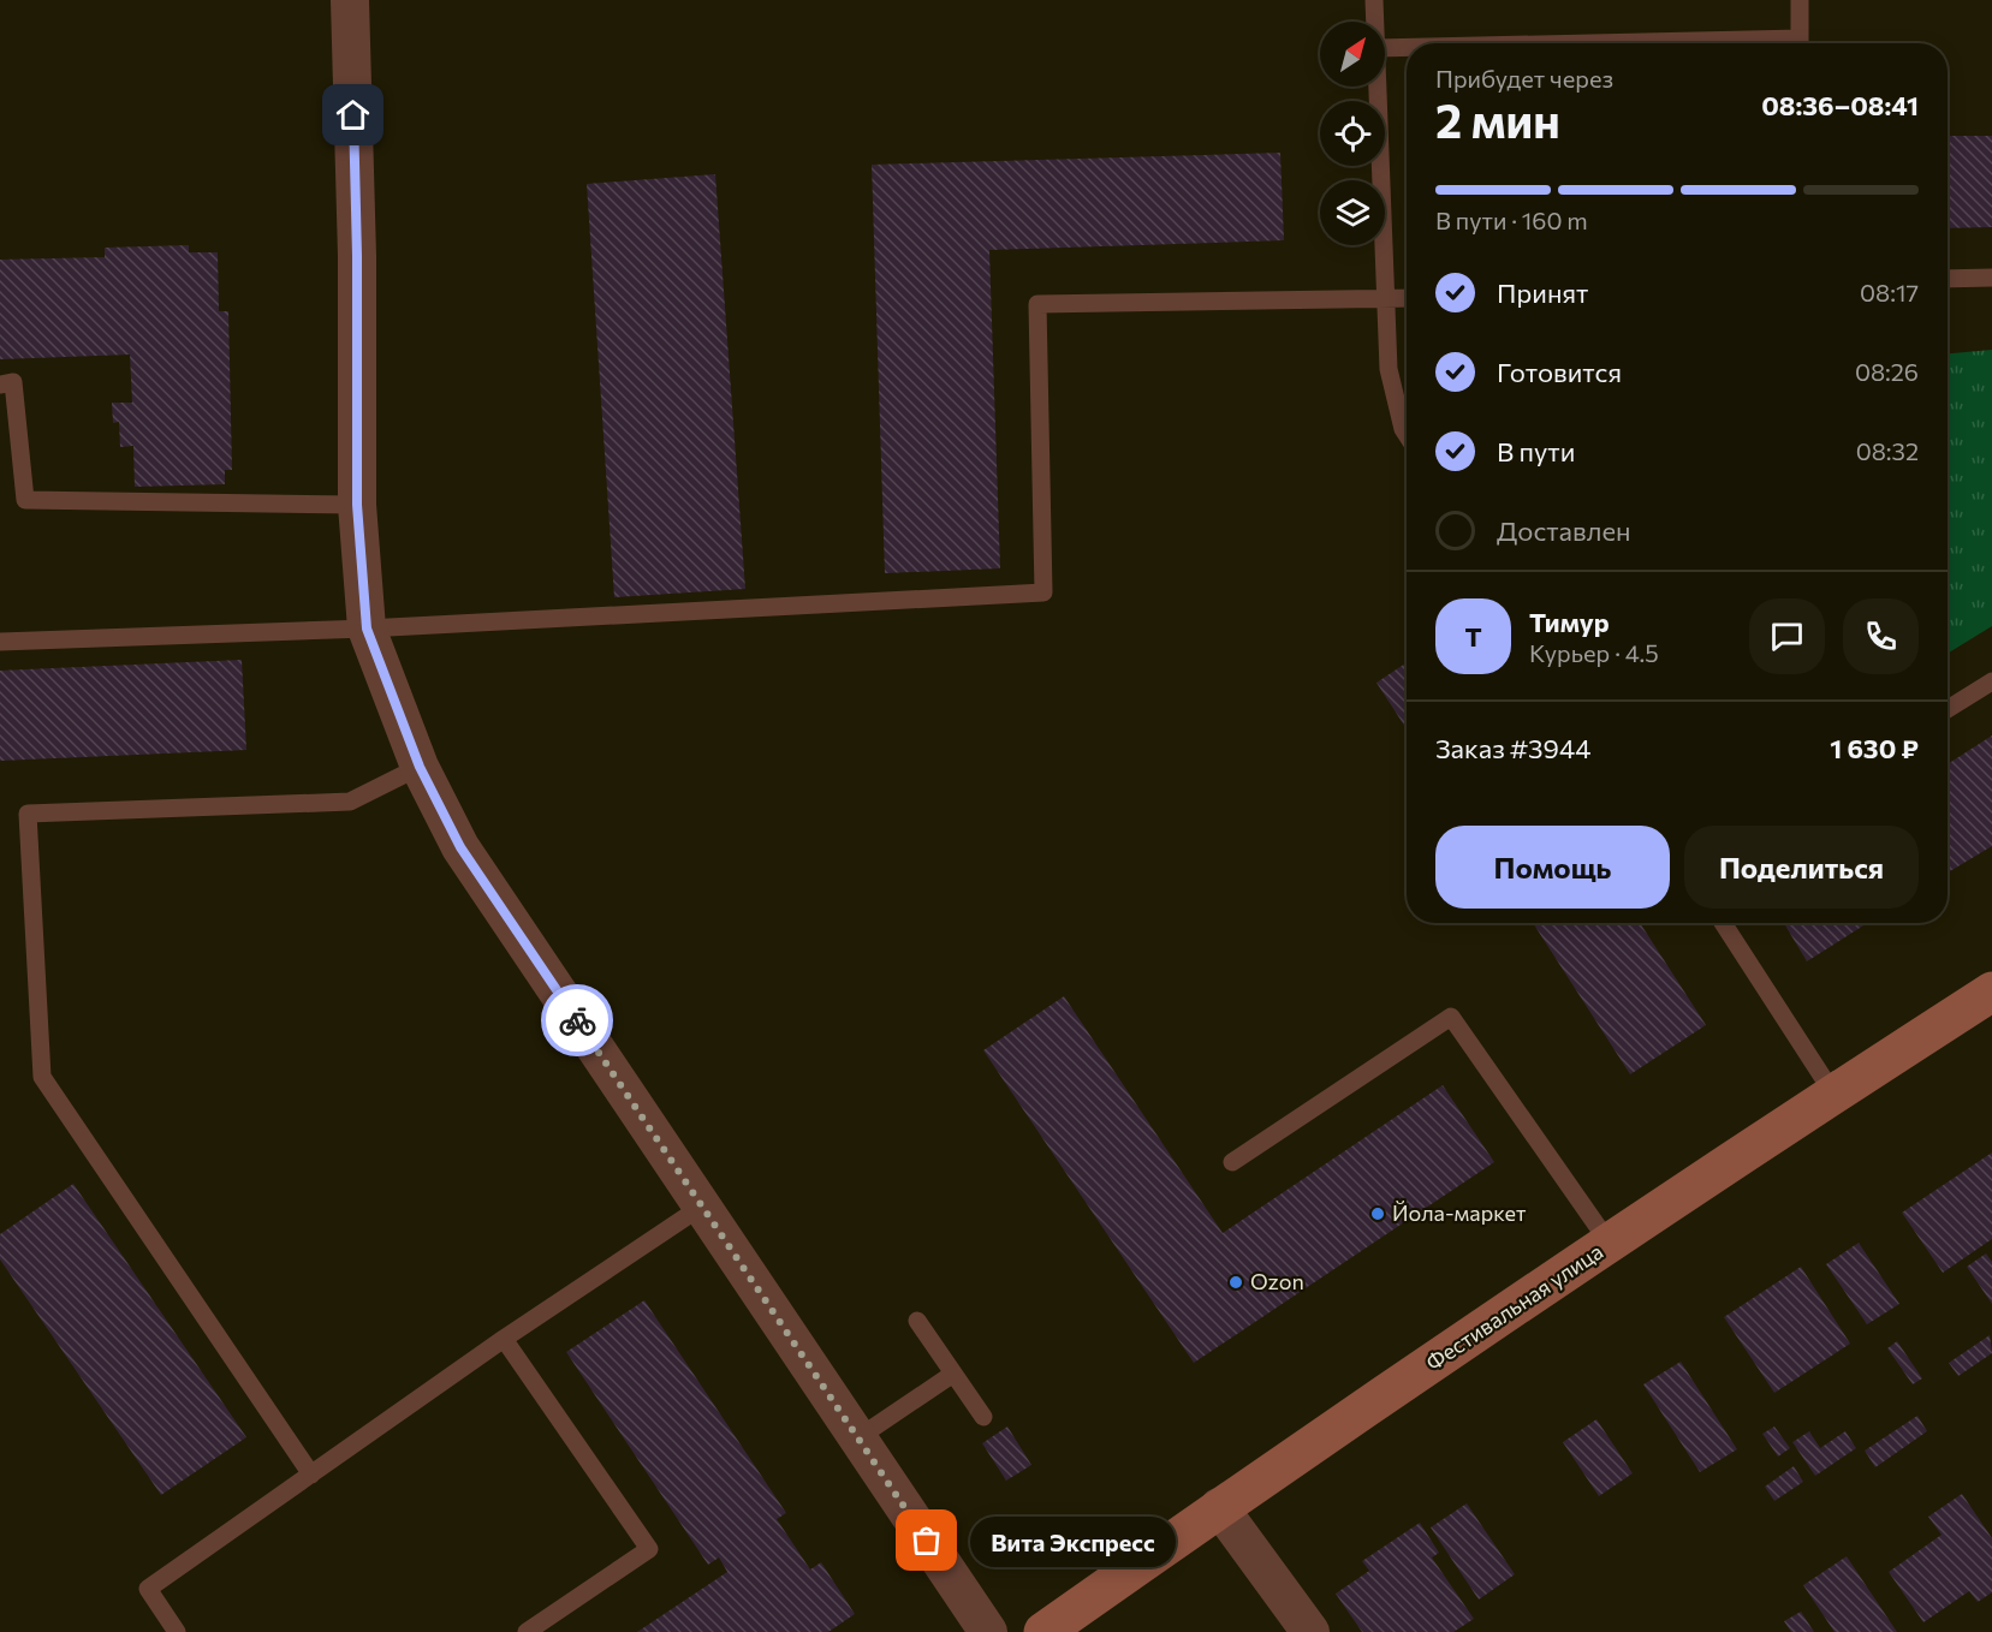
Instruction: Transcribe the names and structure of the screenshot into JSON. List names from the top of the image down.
{
  "streets": {
    "street": ["Фестивальная улица"]
  },
  "places": ["Йола-маркет", "Ozon", "Вита Экспресс"],
  "north": "top right",
  "page": {
    "heading": ["2 мин", "Прибудет через", "08:36–08:41"],
    "panel": [
      "Тимур",
      "Курьер · 4.5",
      "Заказ #3944",
      "1 630 ₽"
    ],
    "bar": "В пути · 160 m",
    "list": [
      ["Принят", "08:17"],
      ["Готовится", "08:26"],
      ["В пути", "08:32"],
      "Доставлен"
    ],
    "round": "Т",
    "buttons": ["Помощь", "Поделиться"],
    "bubble": "Вита Экспресс"
  }
}
